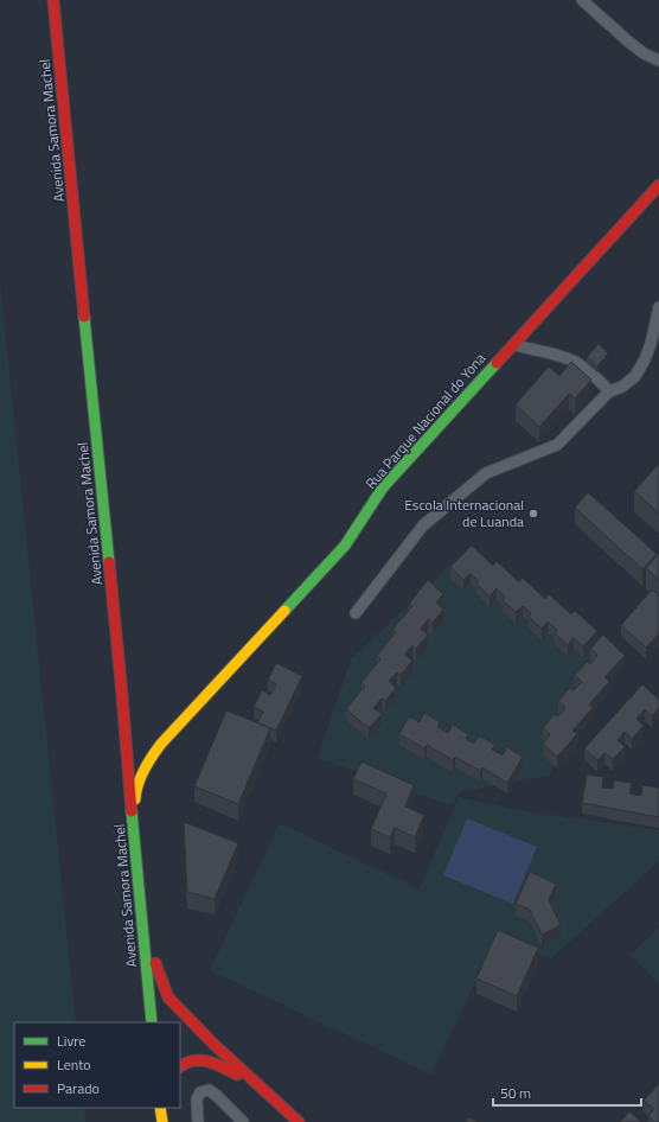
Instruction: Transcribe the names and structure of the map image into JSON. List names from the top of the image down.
{
  "streets": {
    "street": ["Avenida Samora Machel", "Rua Parque Nacional do Yona"]
  },
  "crossings": [
    ["Avenida Samora Machel", "Rua Parque Nacional do Yona"]
  ],
  "places": ["Escola Internacional de Luanda"],
  "legend": ["Livre", "Lento", "Parado"],
  "scale_bar": "50 m"
}
